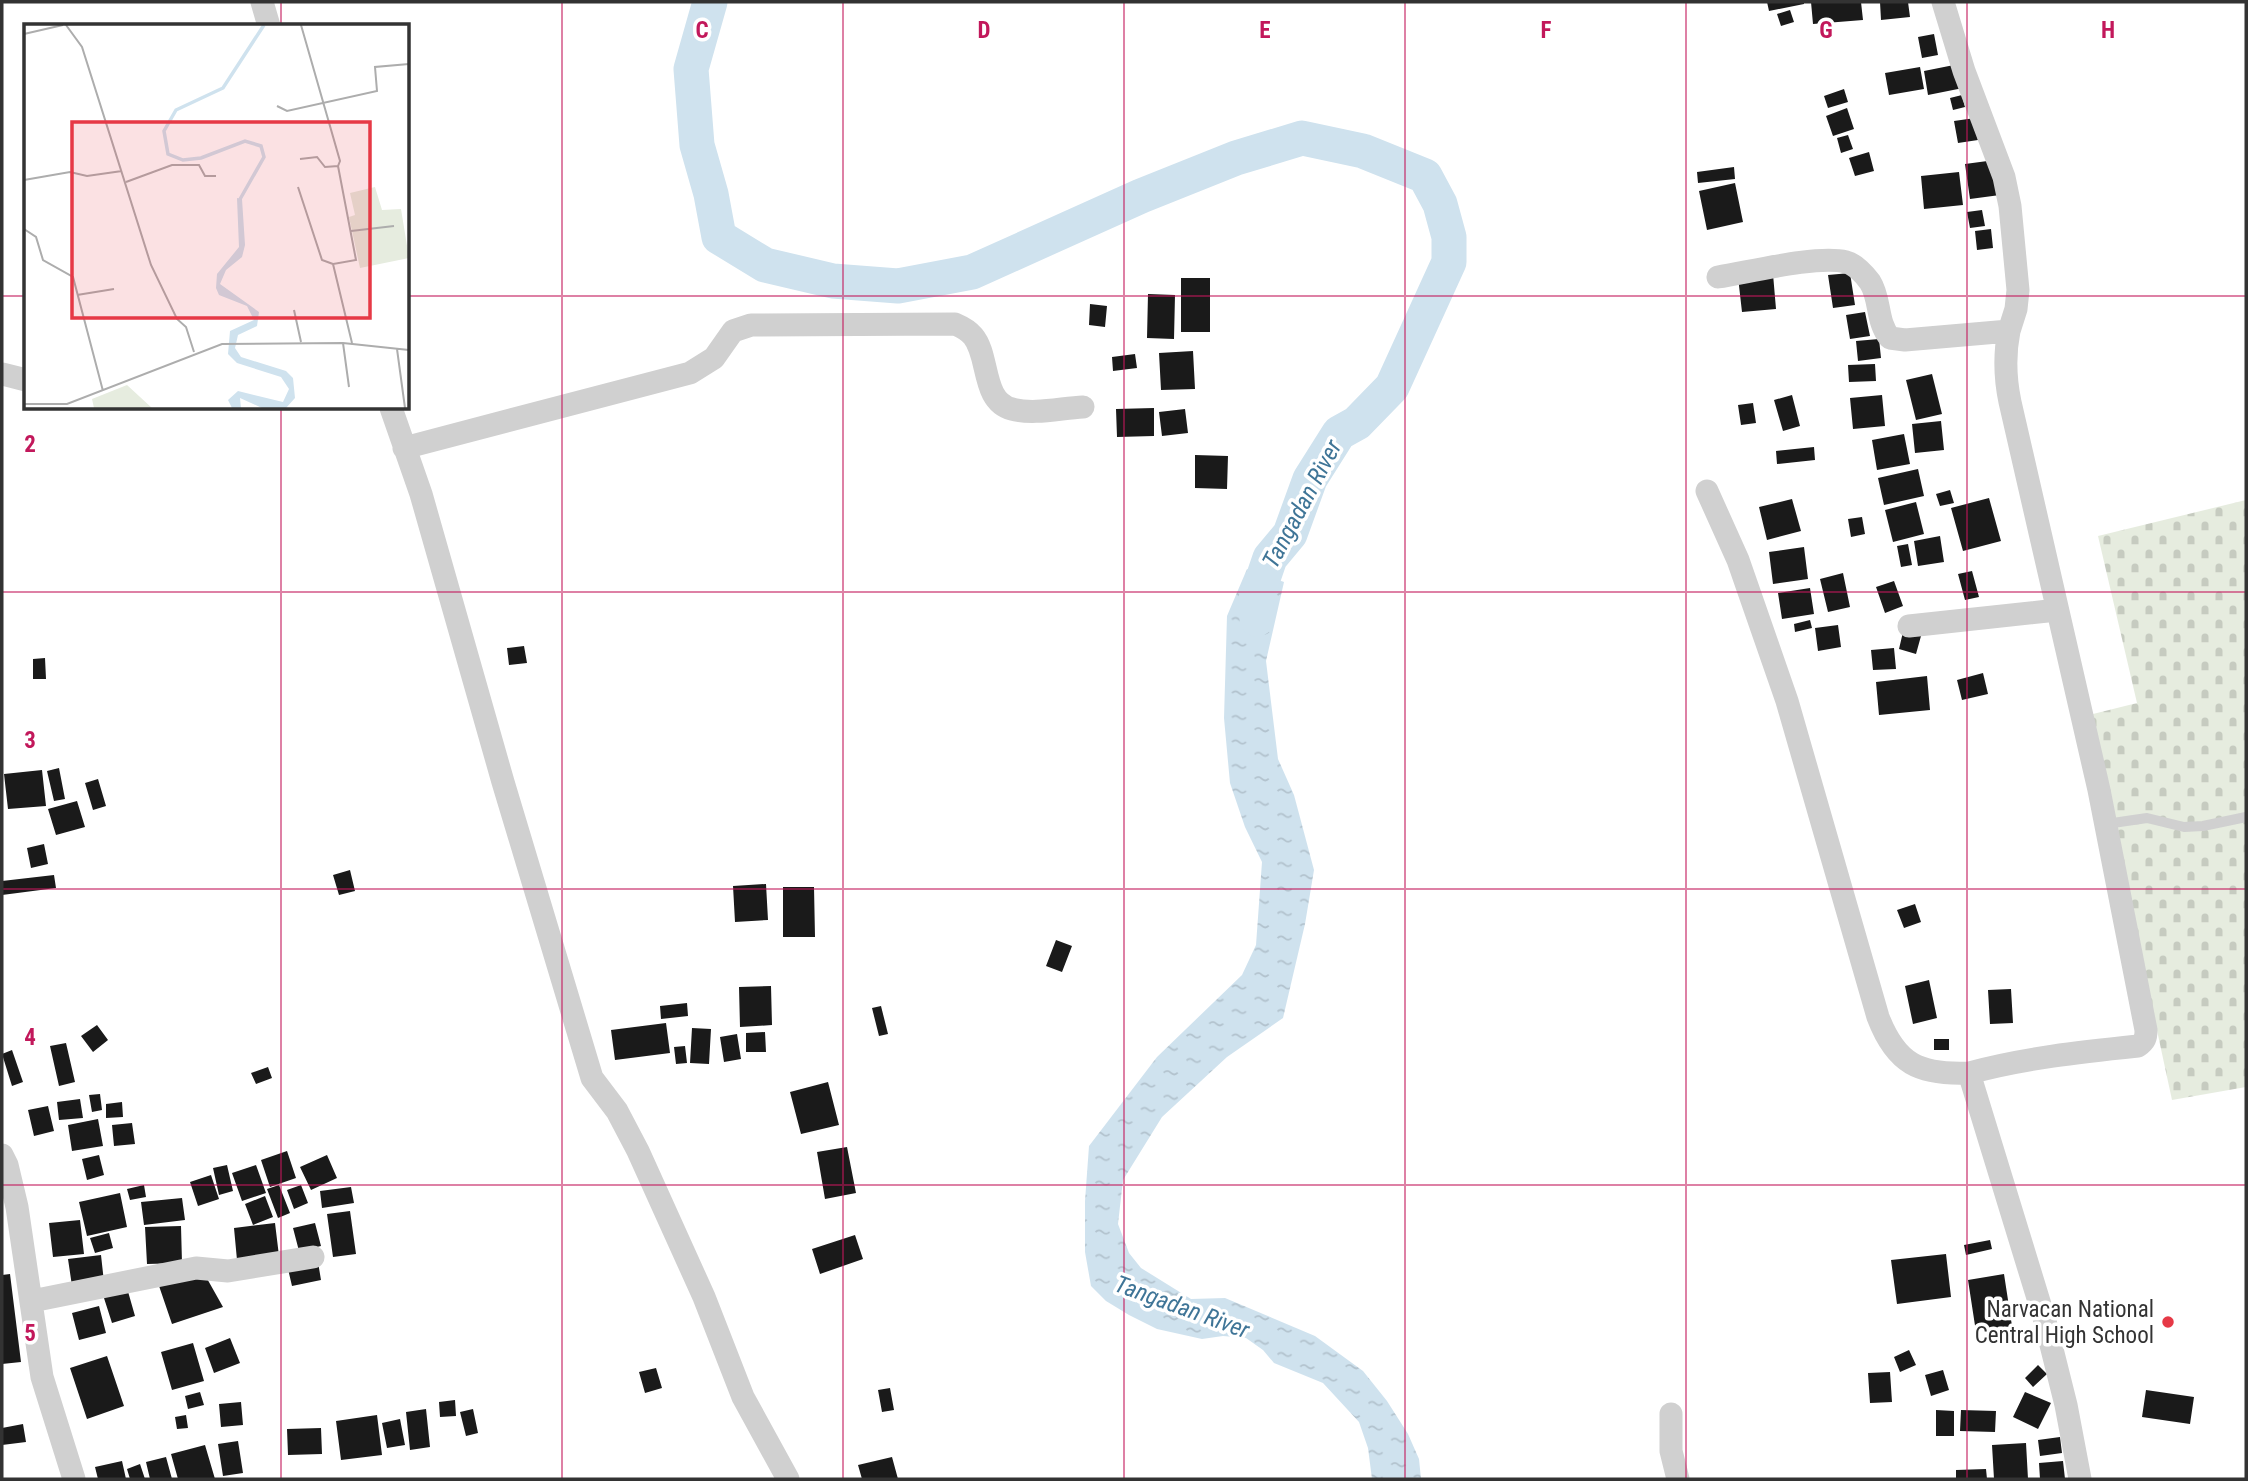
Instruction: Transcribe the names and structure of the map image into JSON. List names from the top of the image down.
{
  "water": ["Tangadan River"],
  "places": ["Narvacan National Central High School"],
  "grid": {
    "columns": [
      "C",
      "D",
      "E",
      "F",
      "G",
      "H"
    ],
    "rows": [
      "2",
      "3",
      "4",
      "5"
    ]
  }
}
